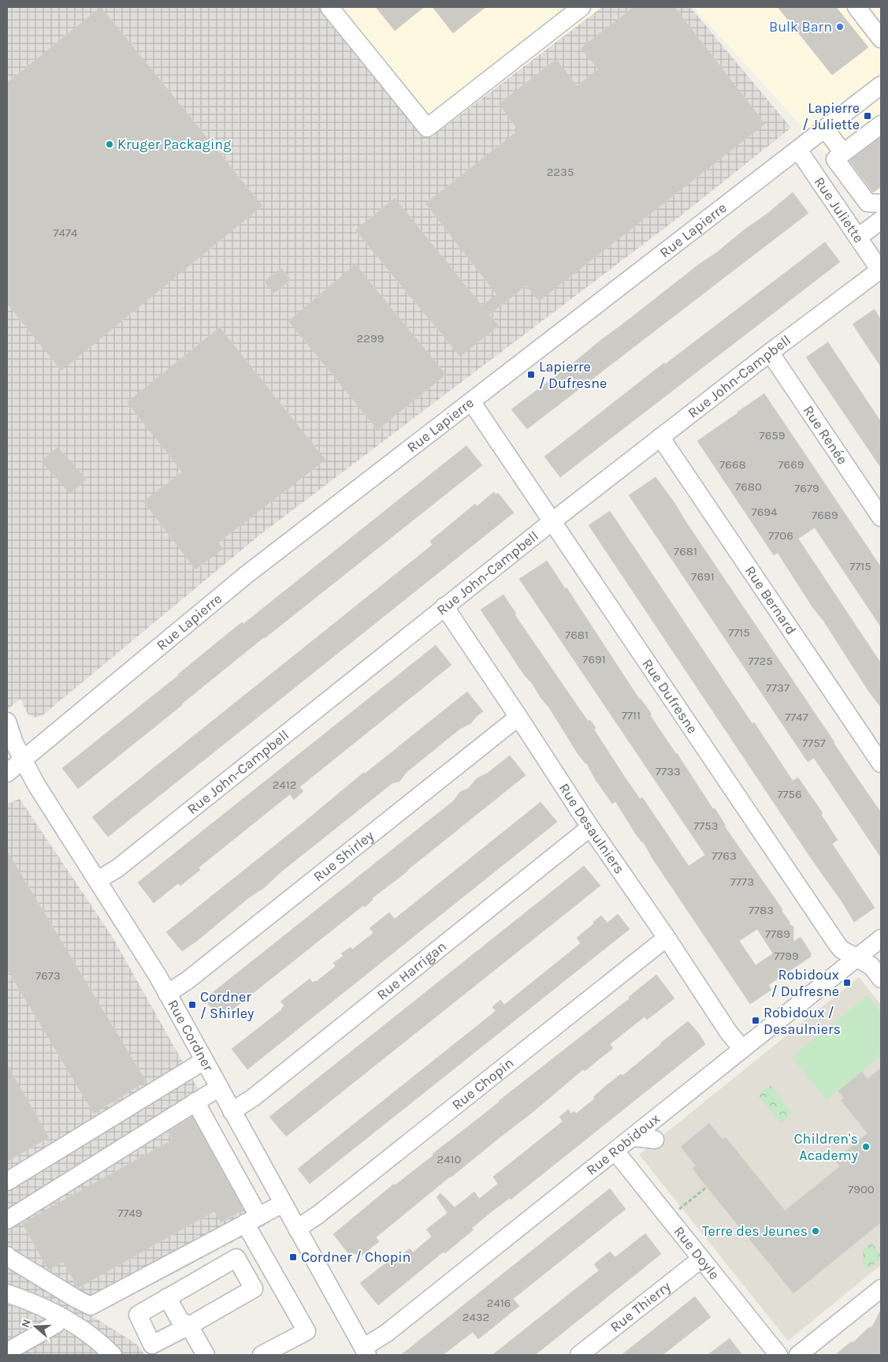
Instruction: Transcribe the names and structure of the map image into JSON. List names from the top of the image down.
{
  "streets": {
    "street": [
      "Rue Juliette",
      "Rue Lapierre",
      "Rue John-Campbell",
      "Rue Renée",
      "Rue Bernard",
      "Rue Dufresne",
      "Rue Desaulniers",
      "Rue Shirley",
      "Rue Harrigan",
      "Rue Cordner",
      "Rue Chopin",
      "Rue Robidoux",
      "Rue Doyle",
      "Rue Thierry"
    ]
  },
  "crossings": [
    ["Rue Juliette", "Rue Lapierre"],
    ["Rue Juliette", "Rue John-Campbell"],
    ["Rue Lapierre", "Rue Dufresne"],
    ["Rue Lapierre", "Rue Cordner"],
    ["Rue John-Campbell", "Rue Renée"],
    ["Rue John-Campbell", "Rue Bernard"],
    ["Rue John-Campbell", "Rue Dufresne"],
    ["Rue John-Campbell", "Rue Desaulniers"],
    ["Rue John-Campbell", "Rue Cordner"],
    ["Rue Dufresne", "Rue Robidoux"],
    ["Rue Desaulniers", "Rue Shirley"],
    ["Rue Desaulniers", "Rue Harrigan"],
    ["Rue Desaulniers", "Rue Chopin"],
    ["Rue Desaulniers", "Rue Robidoux"],
    ["Rue Shirley", "Rue Cordner"],
    ["Rue Harrigan", "Rue Cordner"],
    ["Rue Cordner", "Rue Chopin"],
    ["Rue Cordner", "Rue Robidoux"],
    ["Rue Robidoux", "Rue Doyle"],
    ["Rue Doyle", "Rue Thierry"]
  ],
  "places": {
    "other": [
      "Bulk Barn",
      "Kruger Packaging",
      "Children's Academy",
      "Terre des Jeunes"
    ],
    "transit": [
      "Lapierre / Juliette",
      "Lapierre / Dufresne",
      "Robidoux / Dufresne",
      "Cordner / Shirley",
      "Robidoux / Desaulniers",
      "Cordner / Chopin"
    ]
  },
  "house_numbers": [
    "2235",
    "7474",
    "2299",
    "7659",
    "7668",
    "7669",
    "7680",
    "7679",
    "7694",
    "7689",
    "7706",
    "7681",
    "7715",
    "7691",
    "7715",
    "7681",
    "7691",
    "7725",
    "7737",
    "7711",
    "7747",
    "7757",
    "7733",
    "2412",
    "7756",
    "7753",
    "7763",
    "7773",
    "7783",
    "7789",
    "7799",
    "7673",
    "2410",
    "7900",
    "7749",
    "2416",
    "2432"
  ],
  "north": "left"
}
